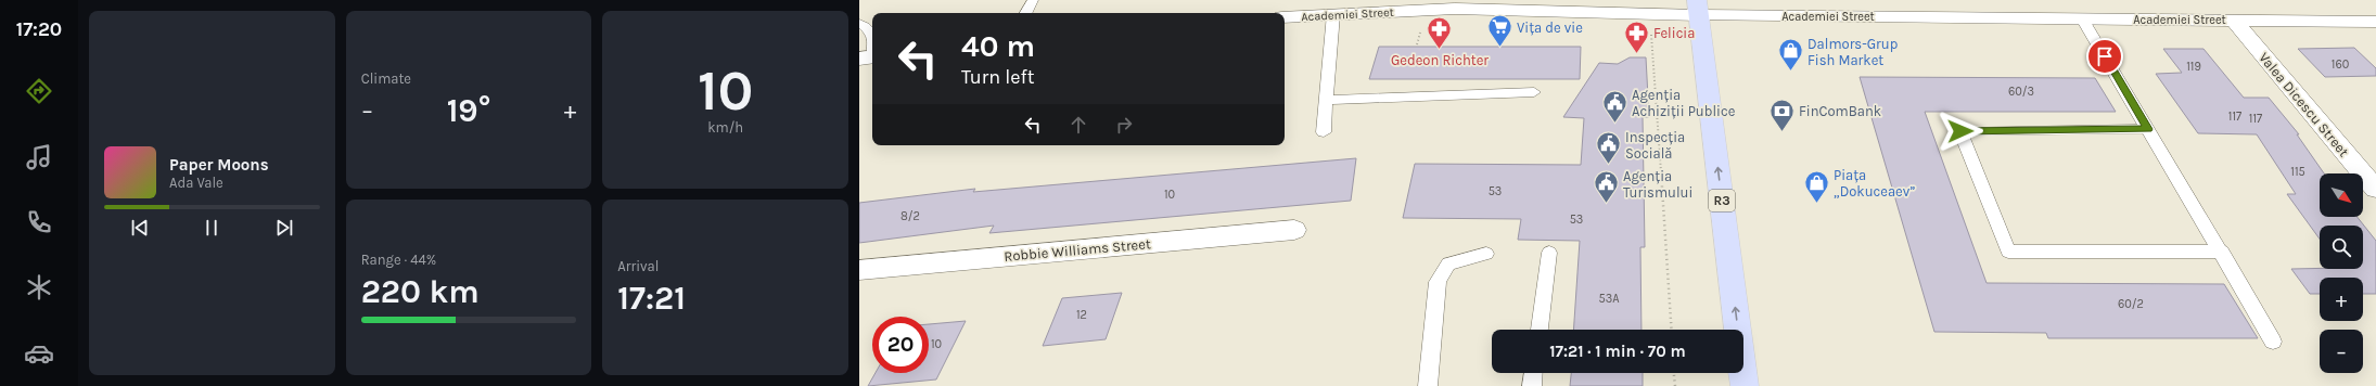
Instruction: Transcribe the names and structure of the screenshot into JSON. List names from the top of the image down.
{
  "streets": {
    "main road": ["R3"],
    "street": ["Academiei Street", "Valea Dicescu Street", "Robbie Williams Street"]
  },
  "crossings": [
    ["Academiei Street", "Valea Dicescu Street"],
    ["Academiei Street", "R3"]
  ],
  "places": {
    "supermarket": ["Vița de vie"],
    "pharmacy": ["Gedeon Richter", "Felicia"],
    "shop": ["Dalmors-Grup Fish Market", "Piața „Dokuceaev”"],
    "public building": ["Agenția Achiziții Publice", "Inspecția Socială", "Agenția Turismului"],
    "bank": ["FinComBank"]
  },
  "house_numbers": [
    "160",
    "119",
    "60/3",
    "117",
    "117",
    "115",
    "53",
    "10",
    "8/2",
    "53",
    "53A",
    "60/2",
    "12",
    "10"
  ],
  "north": "bottom right",
  "page": {
    "tabs": "17:20",
    "tile": [
      "Climate",
      ["10", "km/h"],
      ["Range · 44%", "220 km"],
      ["Arrival", "17:21"]
    ],
    "turn": ["40 m", "Turn left"],
    "heat": ["−", "19°", "+"],
    "song": ["Paper Moons", "Ada Vale"],
    "map_buttons": ["+", "−"],
    "limit": "20",
    "trip": "17:21 · 1 min · 70 m"
  }
}
